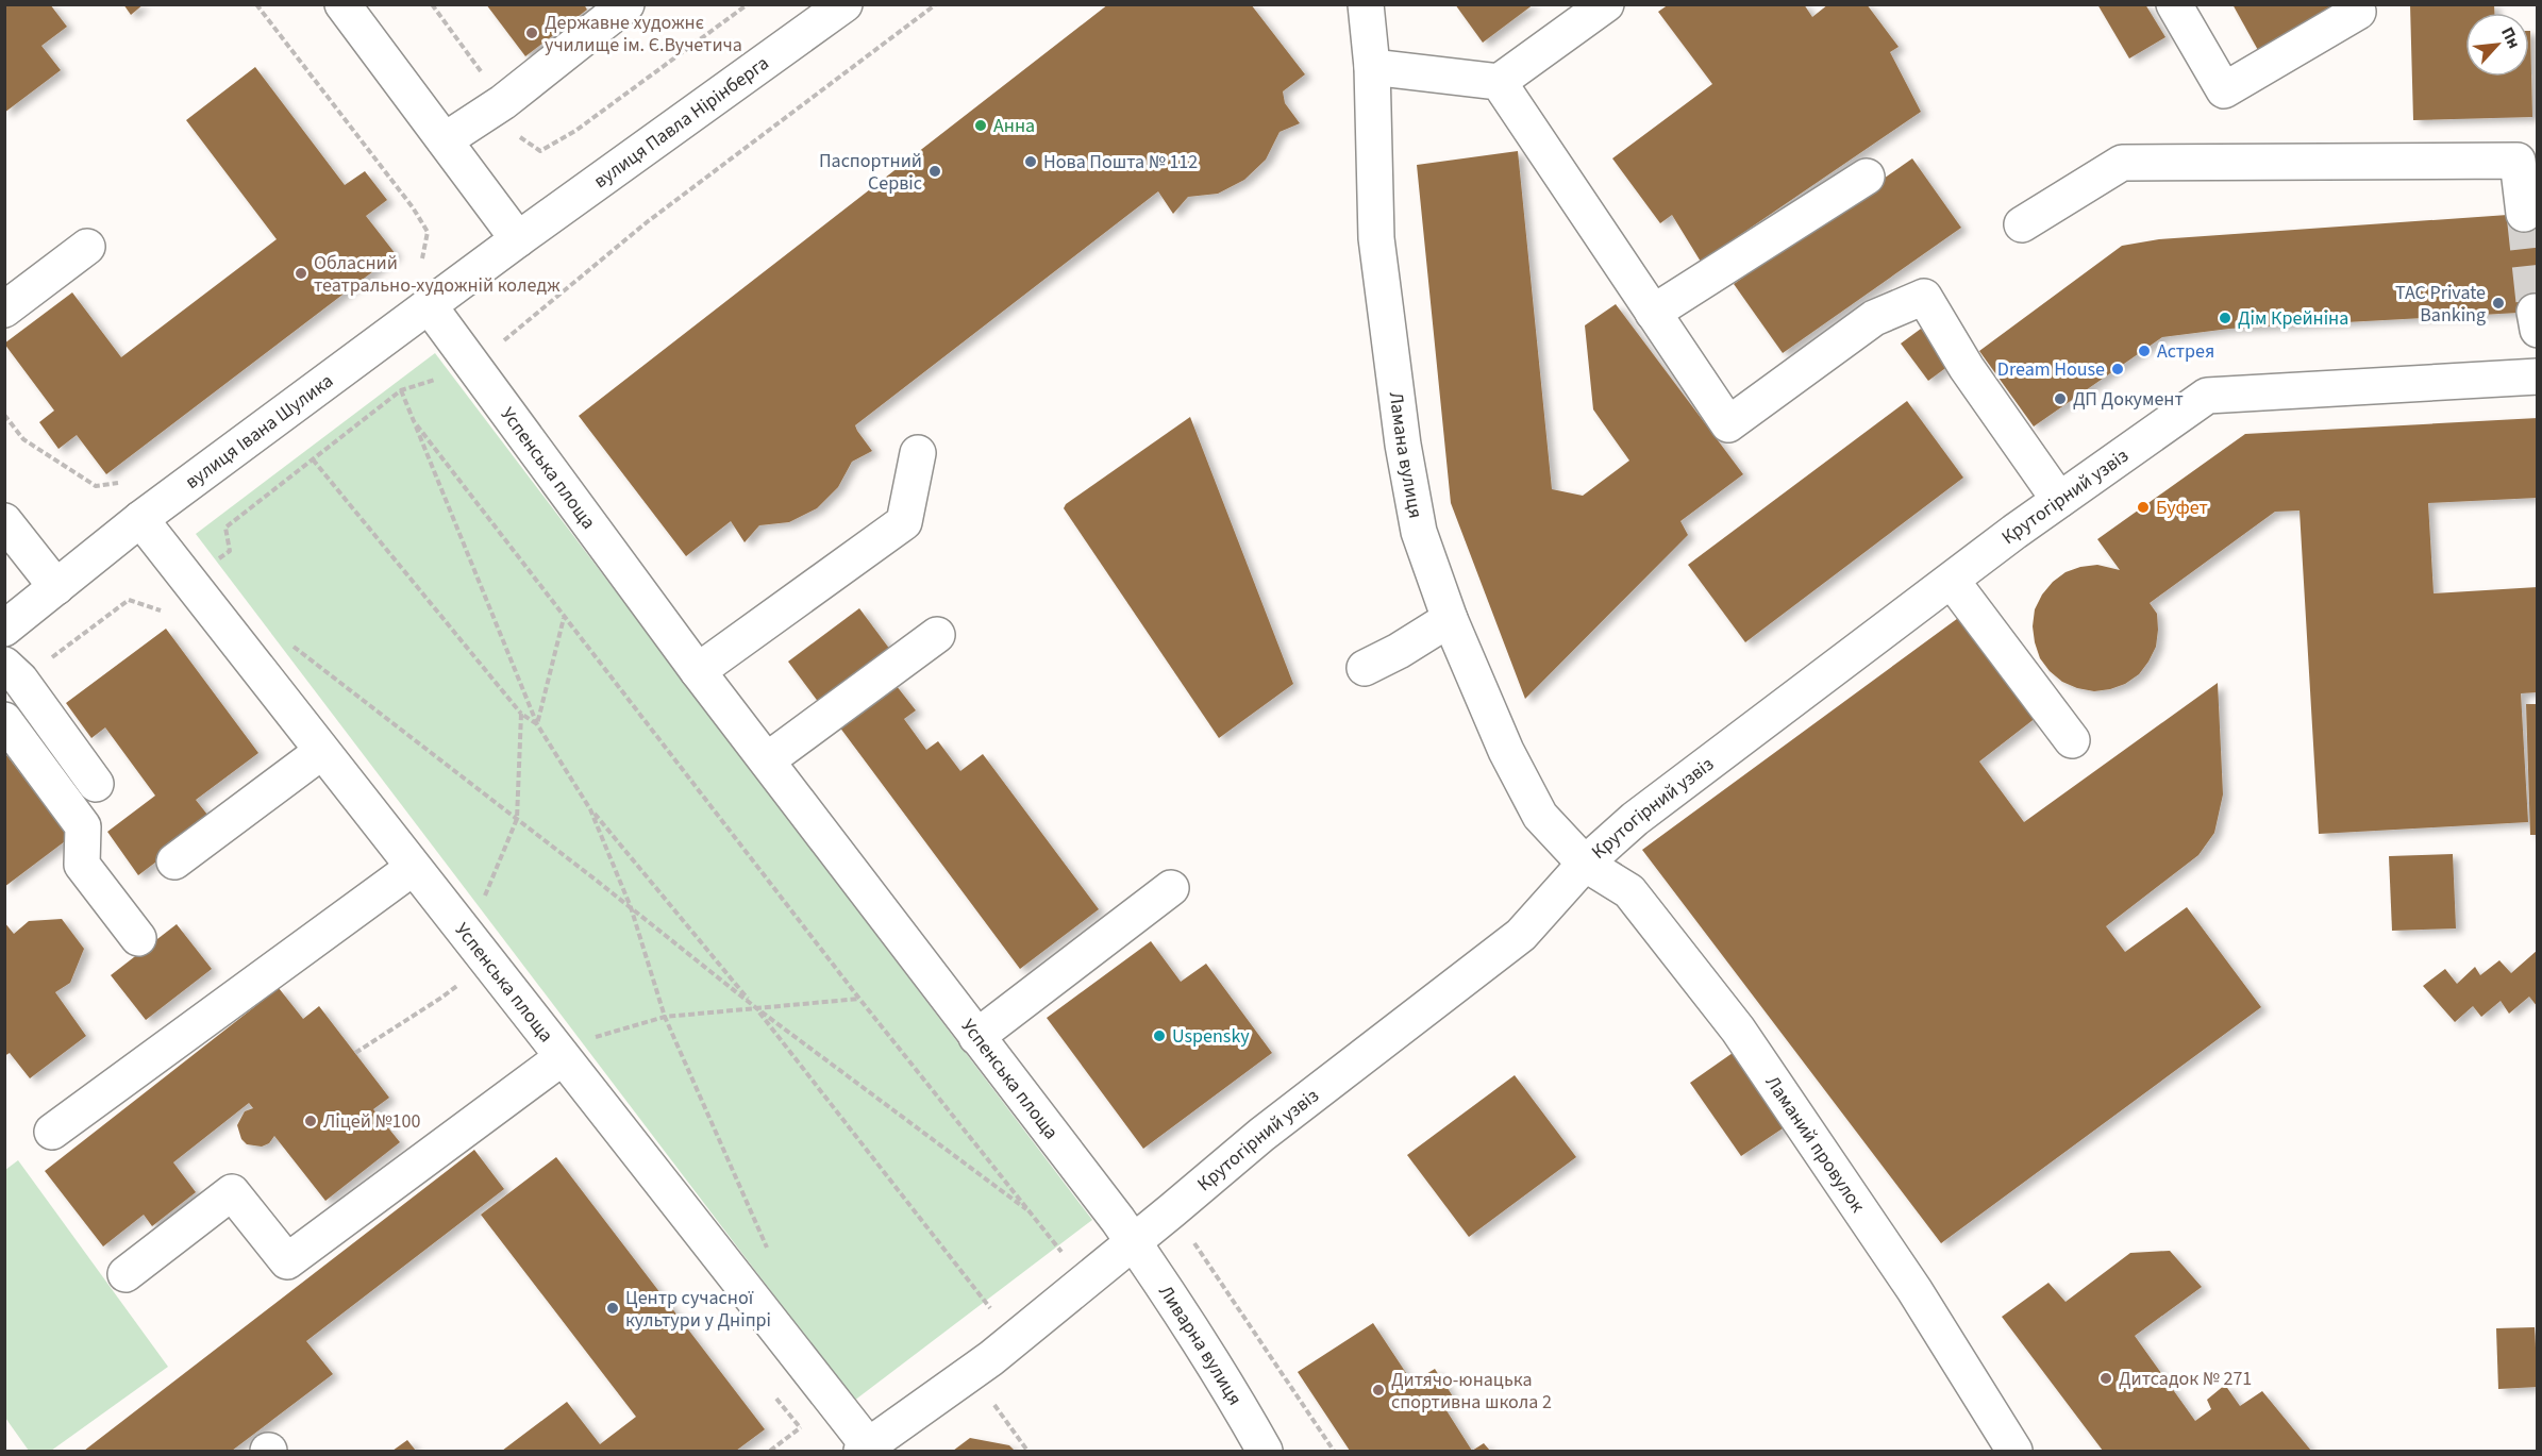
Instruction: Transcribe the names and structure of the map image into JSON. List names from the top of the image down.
{
  "streets": {
    "street": [
      "вулиця Павла Нірінберга",
      "вулиця Івана Шулика",
      "Ламана вулиця",
      "Успенська площа",
      "Крутогірний узвіз",
      "Ламаний провулок",
      "Ливарна вулиця"
    ]
  },
  "crossings": [
    ["вулиця Павла Нірінберга", "вулиця Івана Шулика"],
    ["вулиця Івана Шулика", "Успенська площа"],
    ["Ламана вулиця", "Крутогірний узвіз"],
    ["Ламана вулиця", "Ламаний провулок"],
    ["Успенська площа", "Крутогірний узвіз"],
    ["Успенська площа", "Ливарна вулиця"],
    ["Крутогірний узвіз", "Ламаний провулок"],
    ["Крутогірний узвіз", "Ливарна вулиця"]
  ],
  "places": [
    "Державне художнє училище ім. Є.Вучетича",
    "Анна",
    "Нова Пошта № 112",
    "Паспортний Сервіс",
    "Обласний театрально-художній коледж",
    "TAC Private Banking",
    "Дім Крейніна",
    "Астрея",
    "Dream House",
    "ДП Документ",
    "Буфет",
    "Uspensky",
    "Ліцей №100",
    "Центр сучасної культури у Дніпрі",
    "Дитсадок № 271",
    "Дитячо-юнацька спортивна школа 2"
  ],
  "north": "top right"
}
